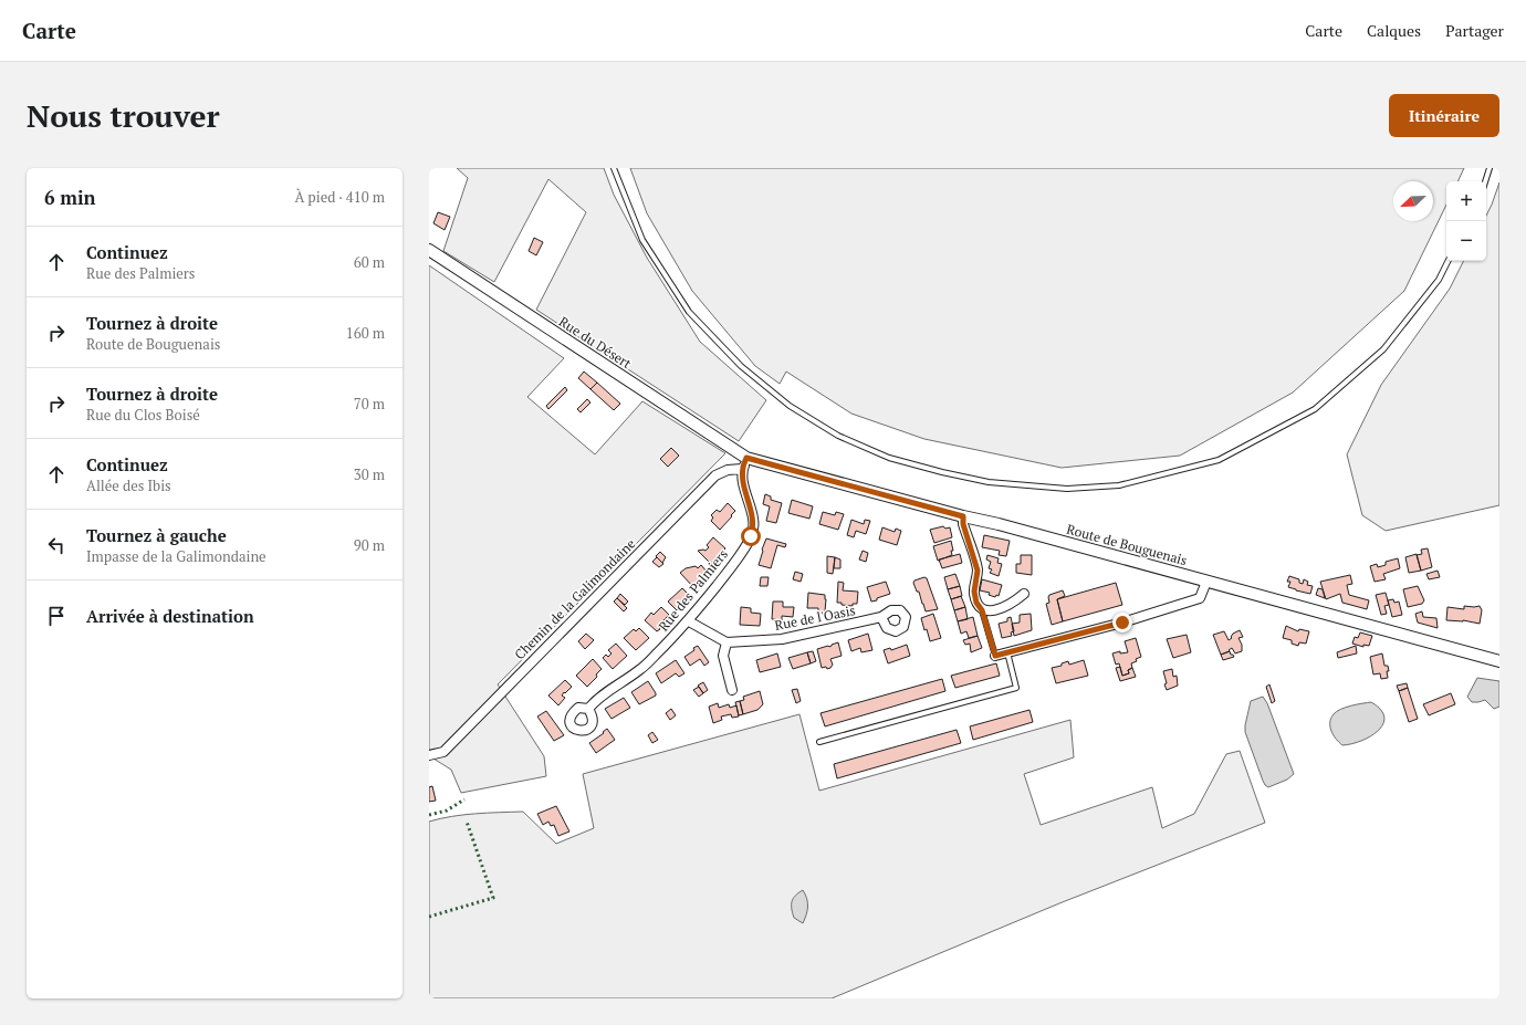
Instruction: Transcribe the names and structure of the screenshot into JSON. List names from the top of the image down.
{
  "streets": {
    "street": [
      "Rue du Désert",
      "Route de Bouguenais",
      "Rue des Palmiers",
      "Chemin de la Galimondaine",
      "Rue de l'Oasis"
    ]
  },
  "crossings": [
    ["Rue du Désert", "Route de Bouguenais"],
    ["Rue des Palmiers", "Chemin de la Galimondaine"]
  ],
  "north": "bottom left",
  "page": {
    "header": "Carte",
    "nav": ["Carte", "Calques", "Partager"],
    "buttons": "Itinéraire",
    "title": "Nous trouver",
    "heading": ["6 min", "À pied · 410 m"],
    "map_buttons": ["+", "−"],
    "list": [
      ["Continuez", "Rue des Palmiers", "60 m"],
      ["Tournez à droite", "Route de Bouguenais", "160 m"],
      ["Tournez à droite", "Rue du Clos Boisé", "70 m"],
      ["Continuez", "Allée des Ibis", "30 m"],
      ["Tournez à gauche", "Impasse de la Galimondaine", "90 m"],
      "Arrivée à destination"
    ]
  }
}
